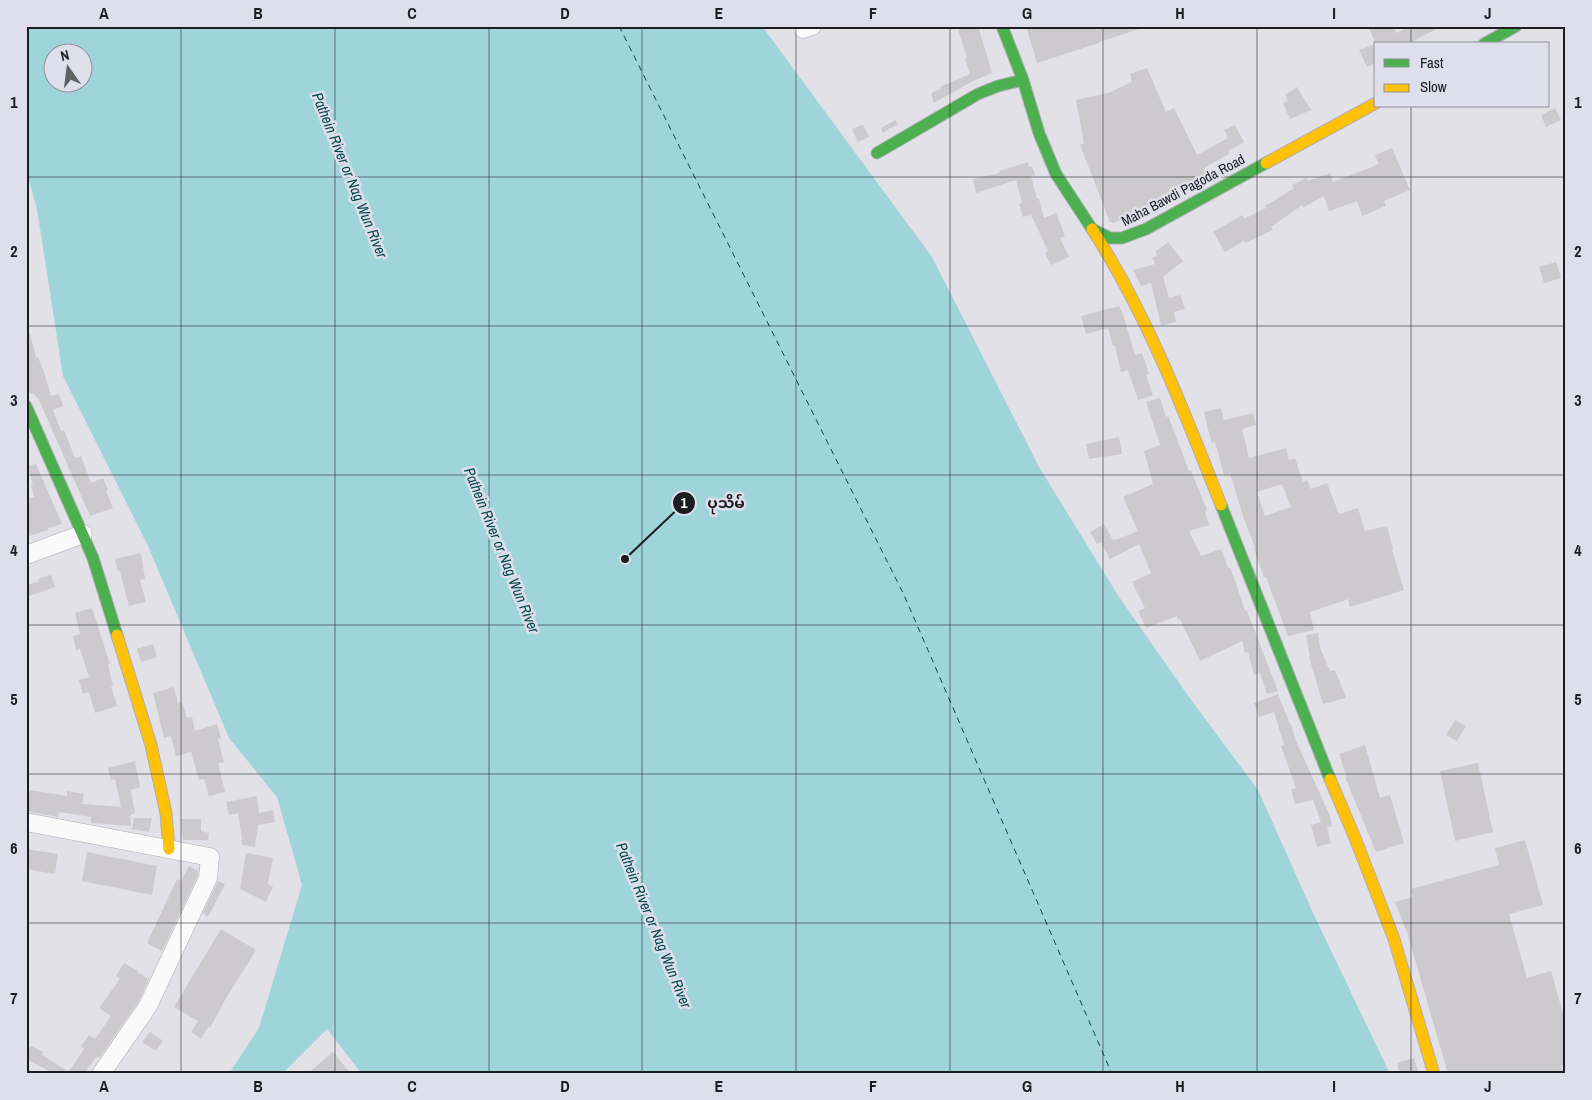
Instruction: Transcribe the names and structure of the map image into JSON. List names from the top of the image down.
{
  "streets": {
    "street": ["Maha Bawdi Pagoda Road"]
  },
  "water": ["Pathein River or Nag Wun River"],
  "places": ["ပုသိမ်"],
  "legend": ["Fast", "Slow"],
  "north": "top",
  "grid": {
    "columns": [
      "A",
      "B",
      "C",
      "D",
      "E",
      "F",
      "G",
      "H",
      "I",
      "J"
    ],
    "rows": [
      "1",
      "2",
      "3",
      "4",
      "5",
      "6",
      "7"
    ]
  }
}
